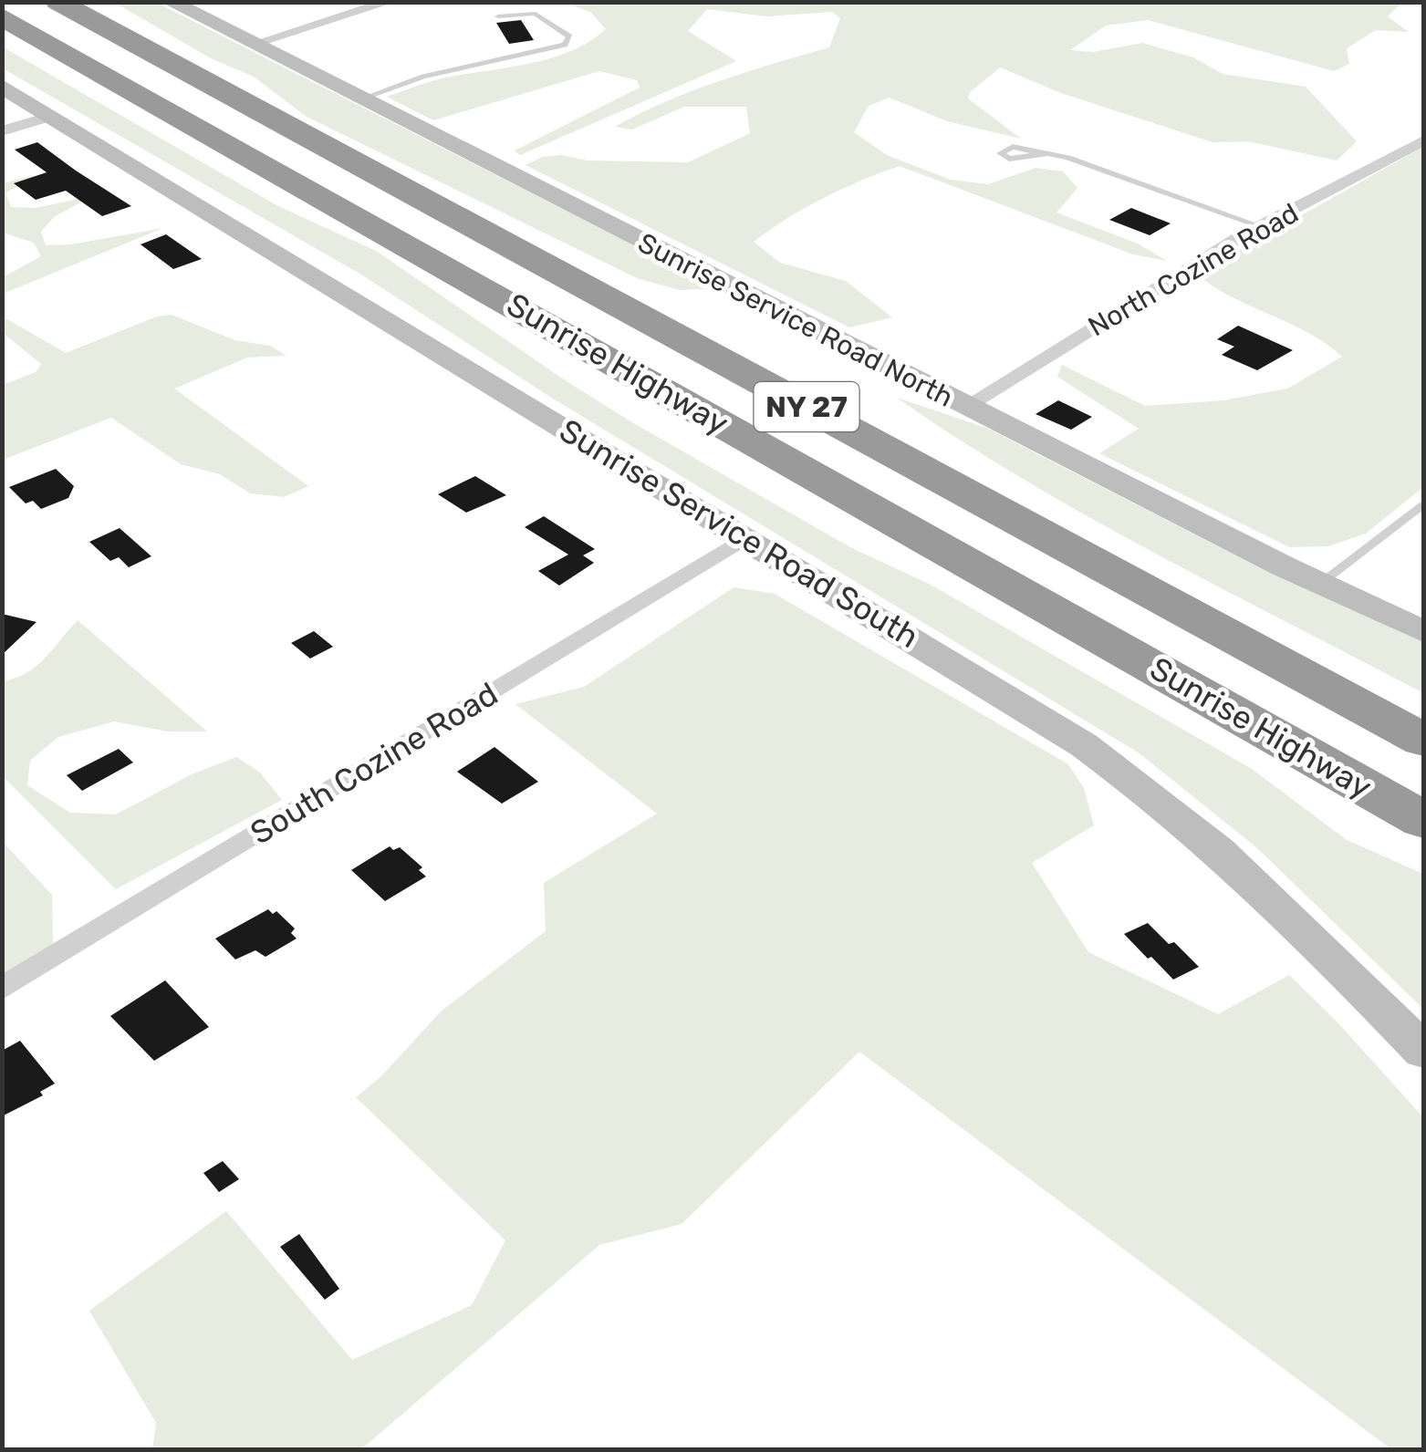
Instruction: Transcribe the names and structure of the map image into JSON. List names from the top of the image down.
{
  "streets": {
    "highway": ["Sunrise Highway", "NY 27"],
    "street": [
      "North Cozine Road",
      "Sunrise Service Road North",
      "Sunrise Service Road South",
      "South Cozine Road"
    ]
  },
  "crossings": [
    ["North Cozine Road", "Sunrise Service Road North"],
    ["Sunrise Service Road South", "South Cozine Road"]
  ]
}
